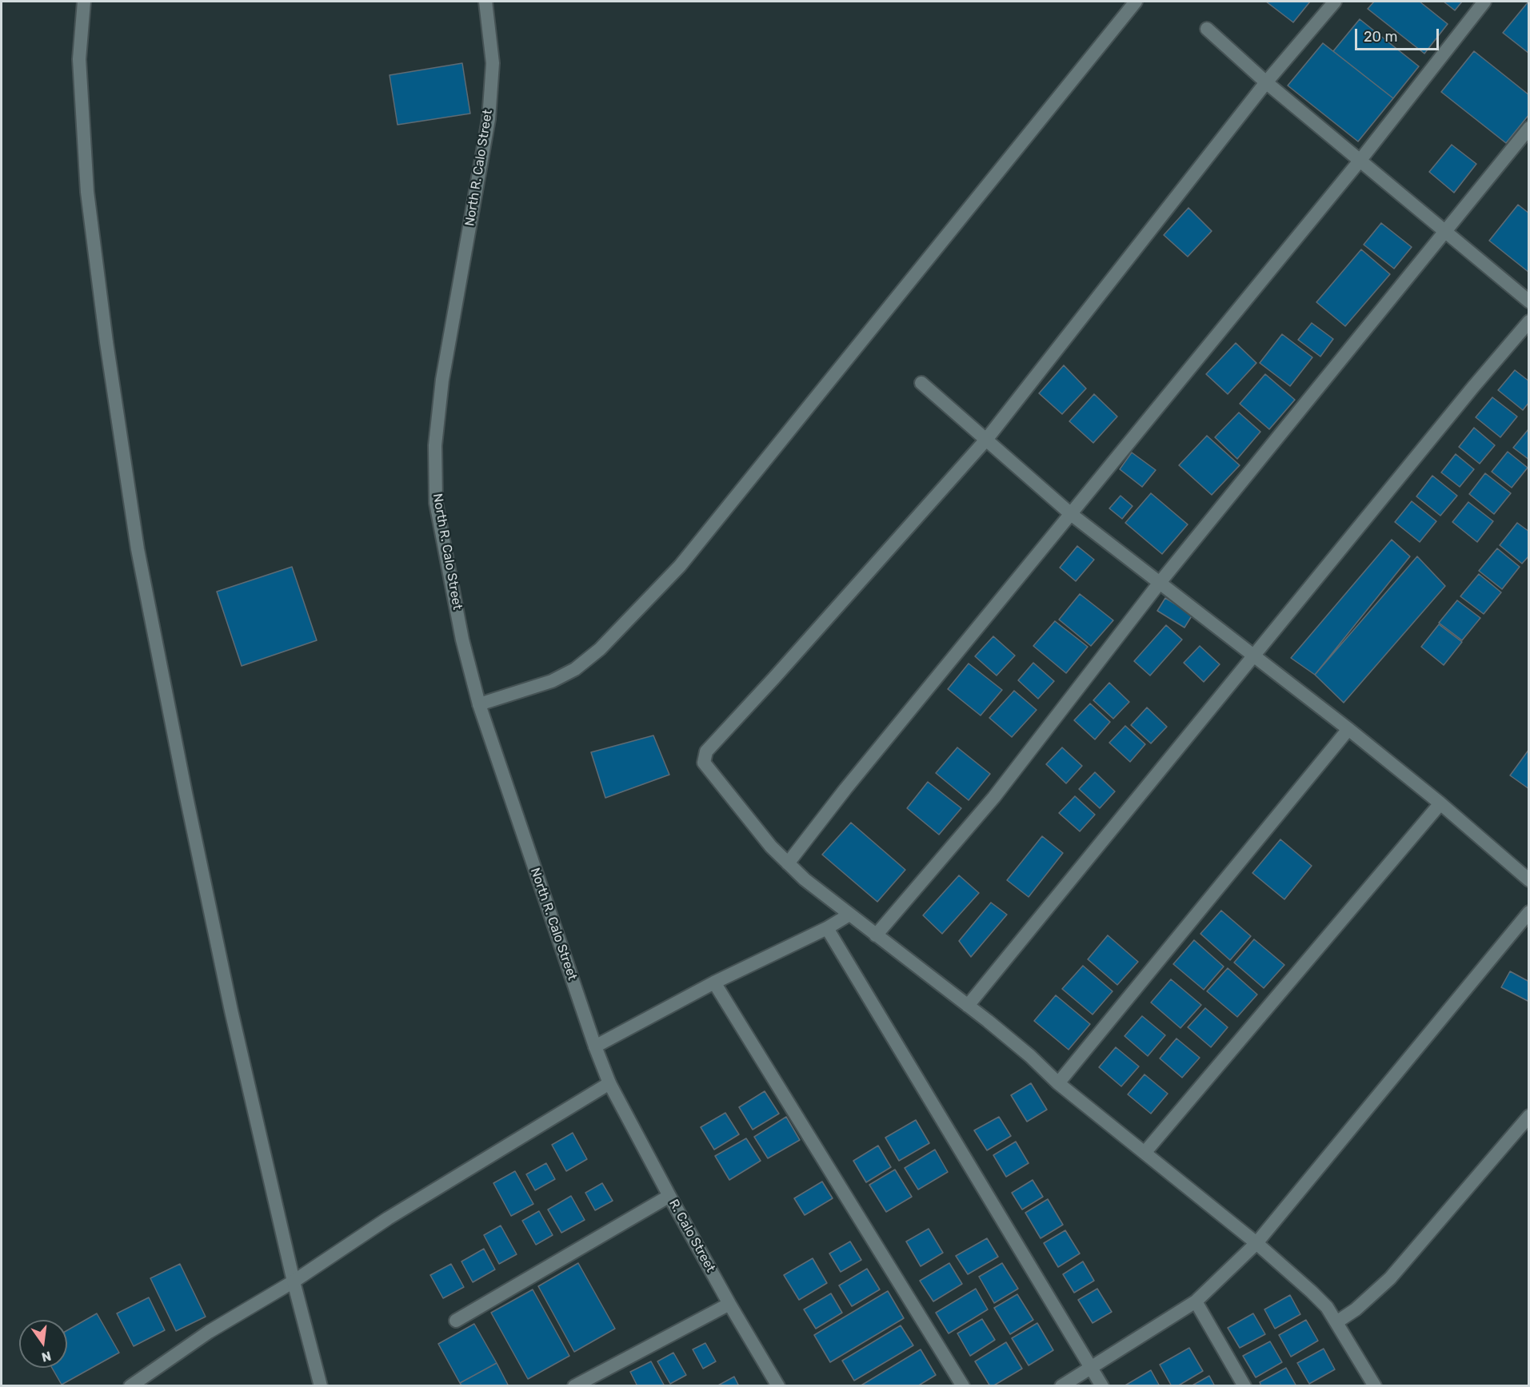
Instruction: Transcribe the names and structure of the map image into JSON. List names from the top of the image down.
{
  "streets": {
    "street": ["North R. Calo Street", "R. Calo Street"]
  },
  "crossings": [
    ["North R. Calo Street", "R. Calo Street"]
  ],
  "scale_bar": "20 m",
  "north": "bottom"
}
